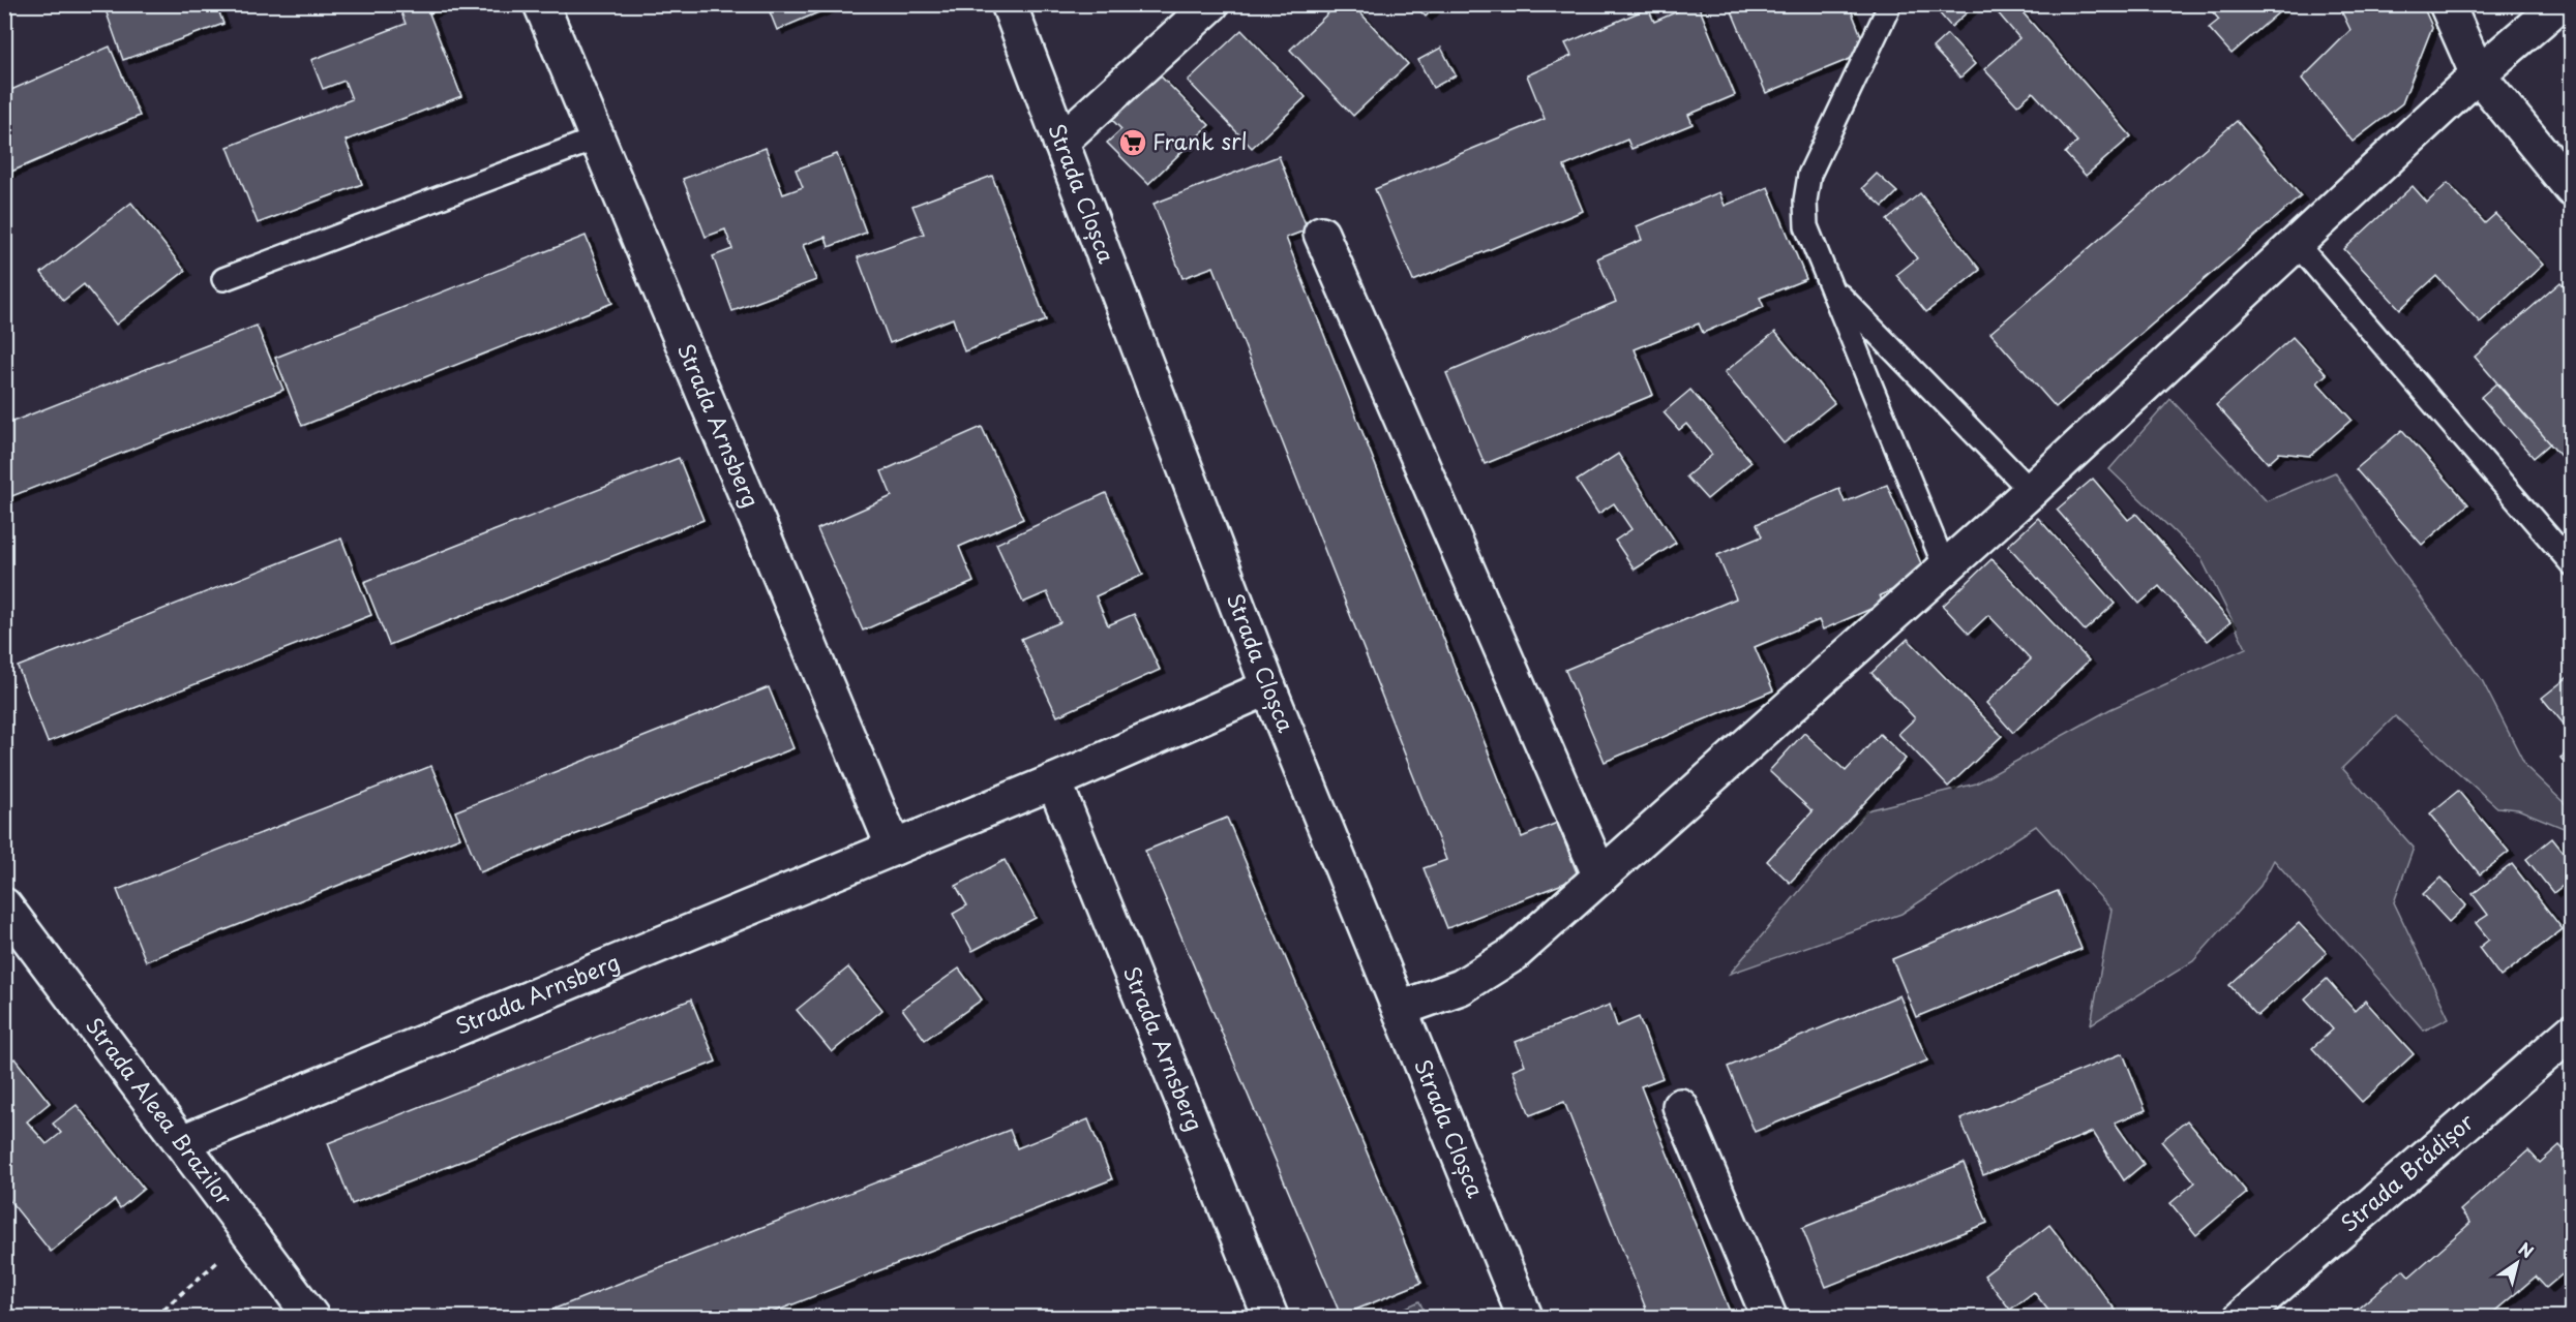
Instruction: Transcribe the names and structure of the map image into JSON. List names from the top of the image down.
{
  "streets": {
    "street": [
      "Strada Cloșca",
      "Strada Arnsberg",
      "Strada Aleea Brazilor",
      "Strada Brădișor"
    ]
  },
  "crossings": [
    ["Strada Cloșca", "Strada Arnsberg"],
    ["Strada Arnsberg", "Strada Aleea Brazilor"]
  ],
  "places": {
    "supermarket": ["Frank srl"]
  },
  "north": "top right"
}
